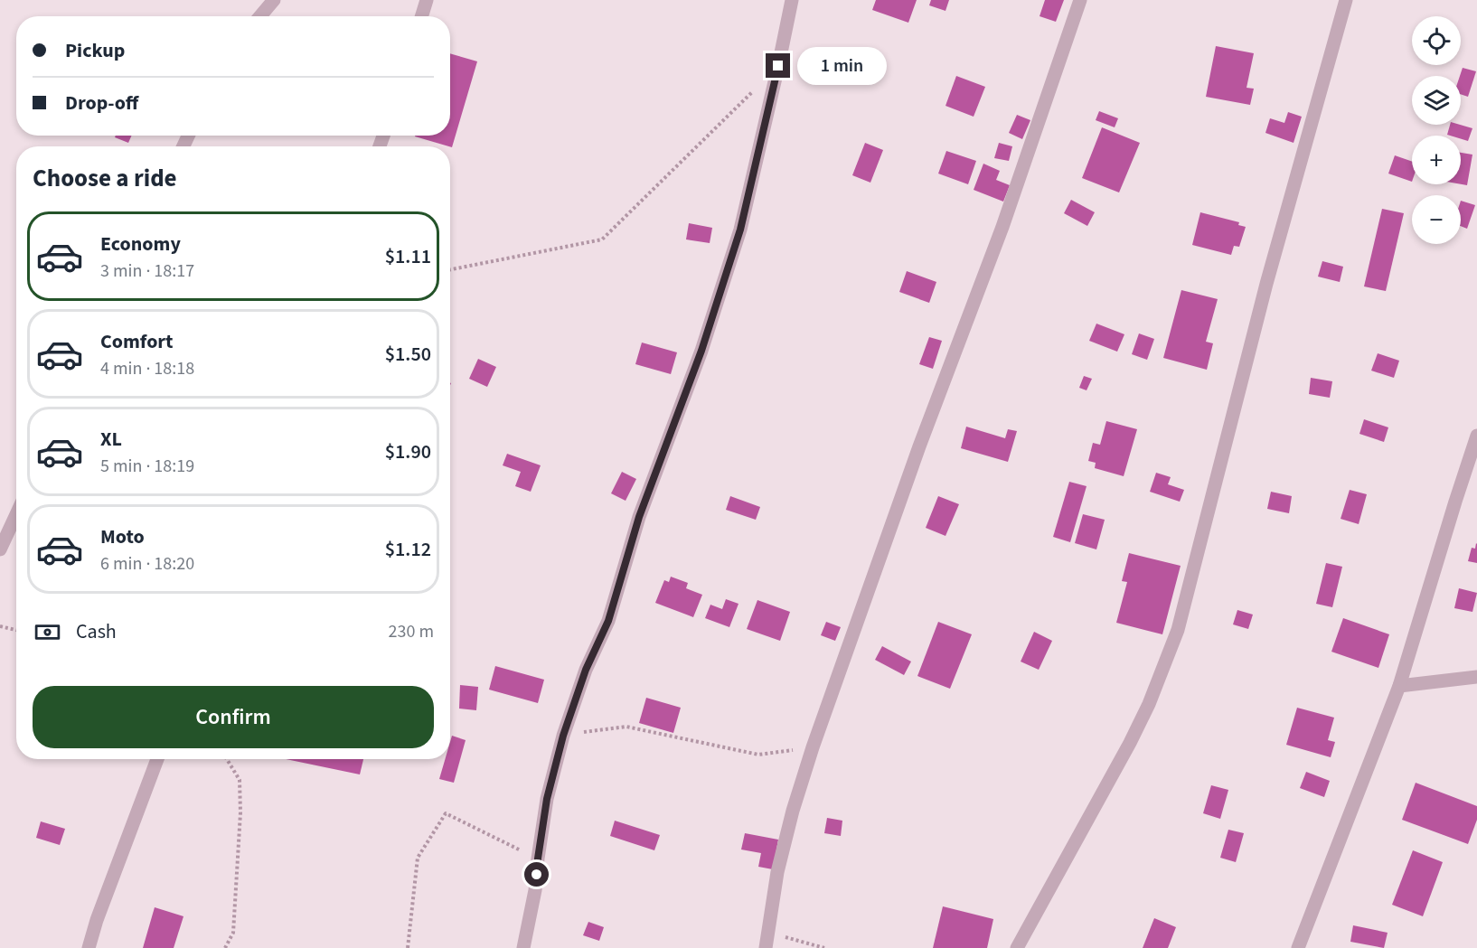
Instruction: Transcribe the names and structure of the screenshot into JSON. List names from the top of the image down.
{
  "page": {
    "map_buttons": ["+", "−"],
    "banner": ["Pickup", "Drop-off"],
    "bubble": "1 min",
    "heading": "Choose a ride",
    "list": [
      {
        "name": "Economy",
        "note": "3 min · 18:17",
        "value": "$1.11"
      },
      {
        "name": "Comfort",
        "note": "4 min · 18:18",
        "value": "$1.50"
      },
      {
        "name": "XL",
        "note": "5 min · 18:19",
        "value": "$1.90"
      },
      {
        "name": "Moto",
        "note": "6 min · 18:20",
        "value": "$1.12"
      }
    ],
    "pay": ["Cash", "230 m"],
    "buttons": "Confirm"
  }
}
